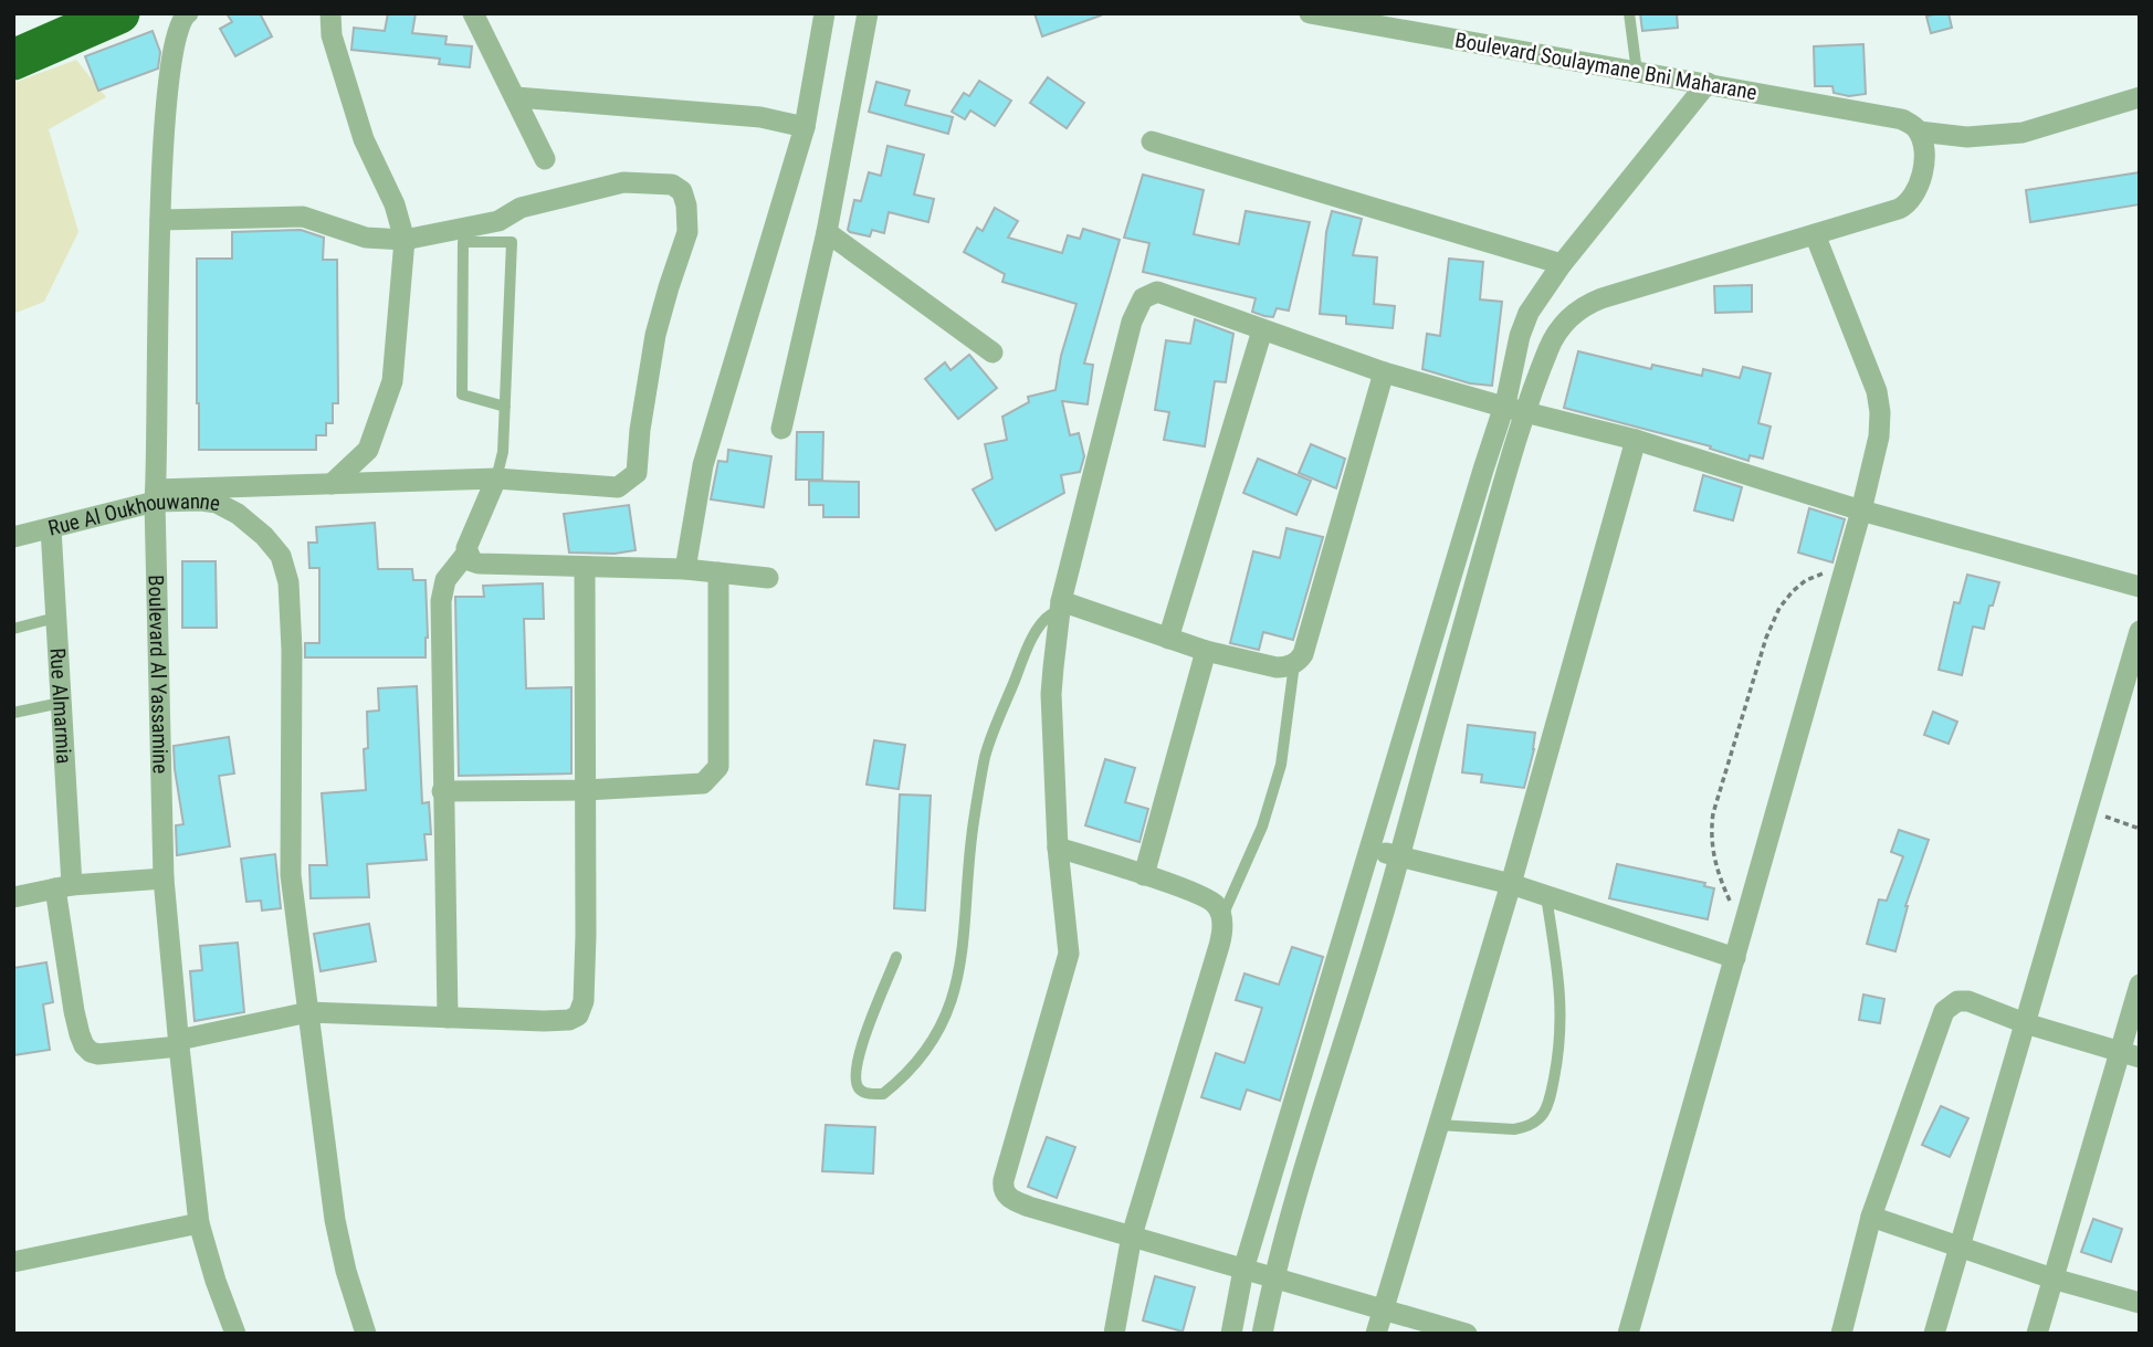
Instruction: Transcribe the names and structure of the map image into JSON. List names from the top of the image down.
{
  "streets": {
    "street": [
      "Boulevard Soulaymane Bni Maharane",
      "Rue Al Oukhouwanne",
      "Boulevard Al Yassamine",
      "Rue Almarmia"
    ]
  },
  "crossings": [
    ["Rue Al Oukhouwanne", "Boulevard Al Yassamine"],
    ["Rue Al Oukhouwanne", "Rue Almarmia"],
    ["Boulevard Al Yassamine", "Rue Almarmia"]
  ]
}
